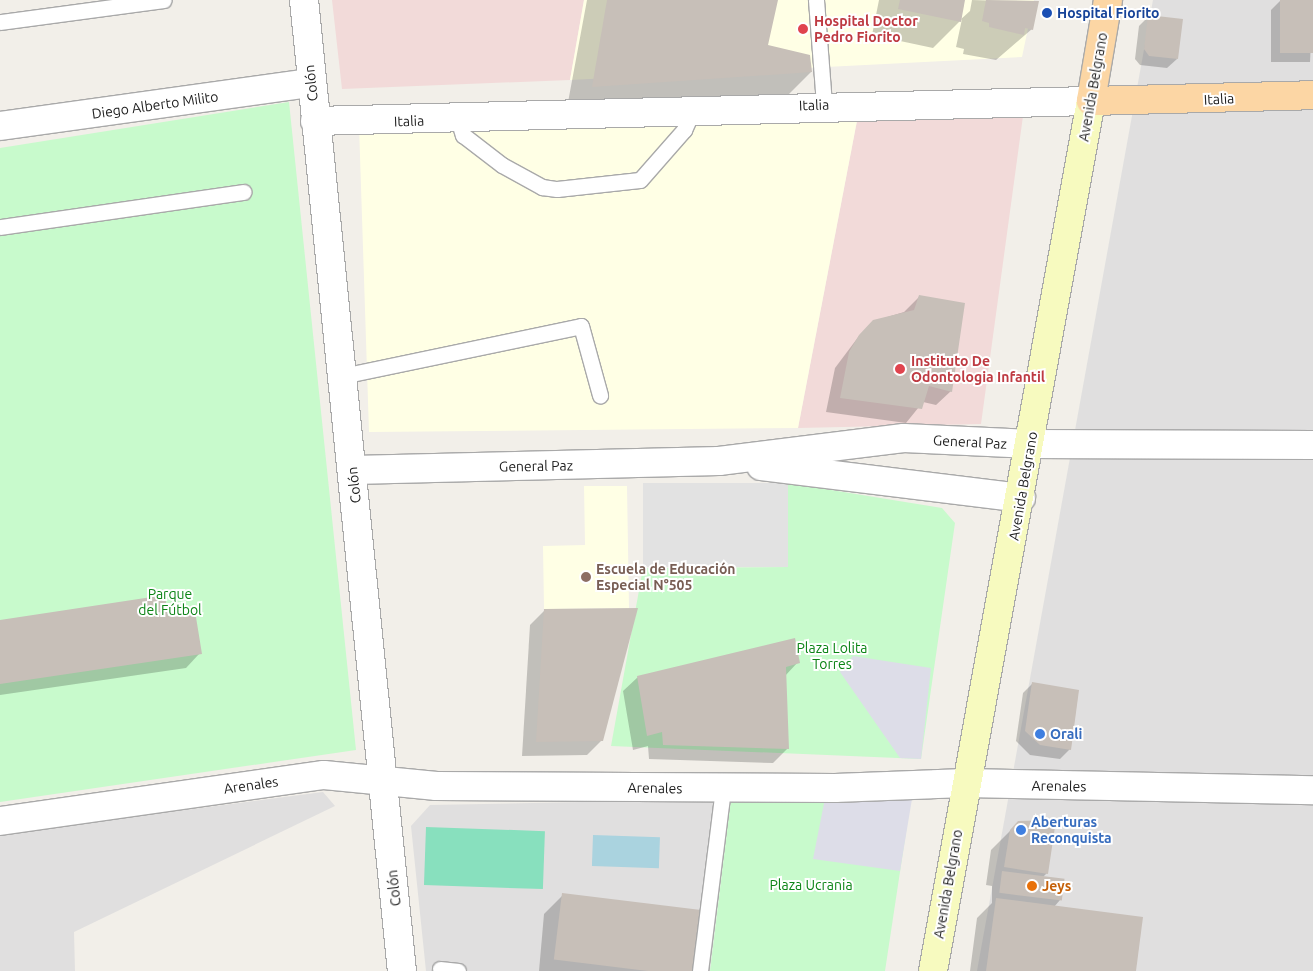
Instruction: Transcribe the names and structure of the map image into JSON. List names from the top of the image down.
{
  "streets": {
    "main road": ["Avenida Belgrano", "Italia"],
    "street": [
      "Colón",
      "Diego Alberto Milito",
      "General Paz",
      "Arenales"
    ]
  },
  "crossings": [
    ["Colón", "Italia"],
    ["Colón", "Diego Alberto Milito"],
    ["Colón", "General Paz"],
    ["Colón", "Arenales"],
    ["Avenida Belgrano", "Italia"],
    ["Avenida Belgrano", "General Paz"],
    ["Avenida Belgrano", "Arenales"]
  ],
  "parks": ["Parque del Fútbol", "Plaza Lolita Torres", "Plaza Ucrania"],
  "places": [
    "Hospital Fiorito",
    "Hospital Doctor Pedro Fiorito",
    "Instituto De Odontologia Infantil",
    "Escuela de Educación Especial N°505",
    "Orali",
    "Aberturas Reconquista",
    "Jeys"
  ]
}
